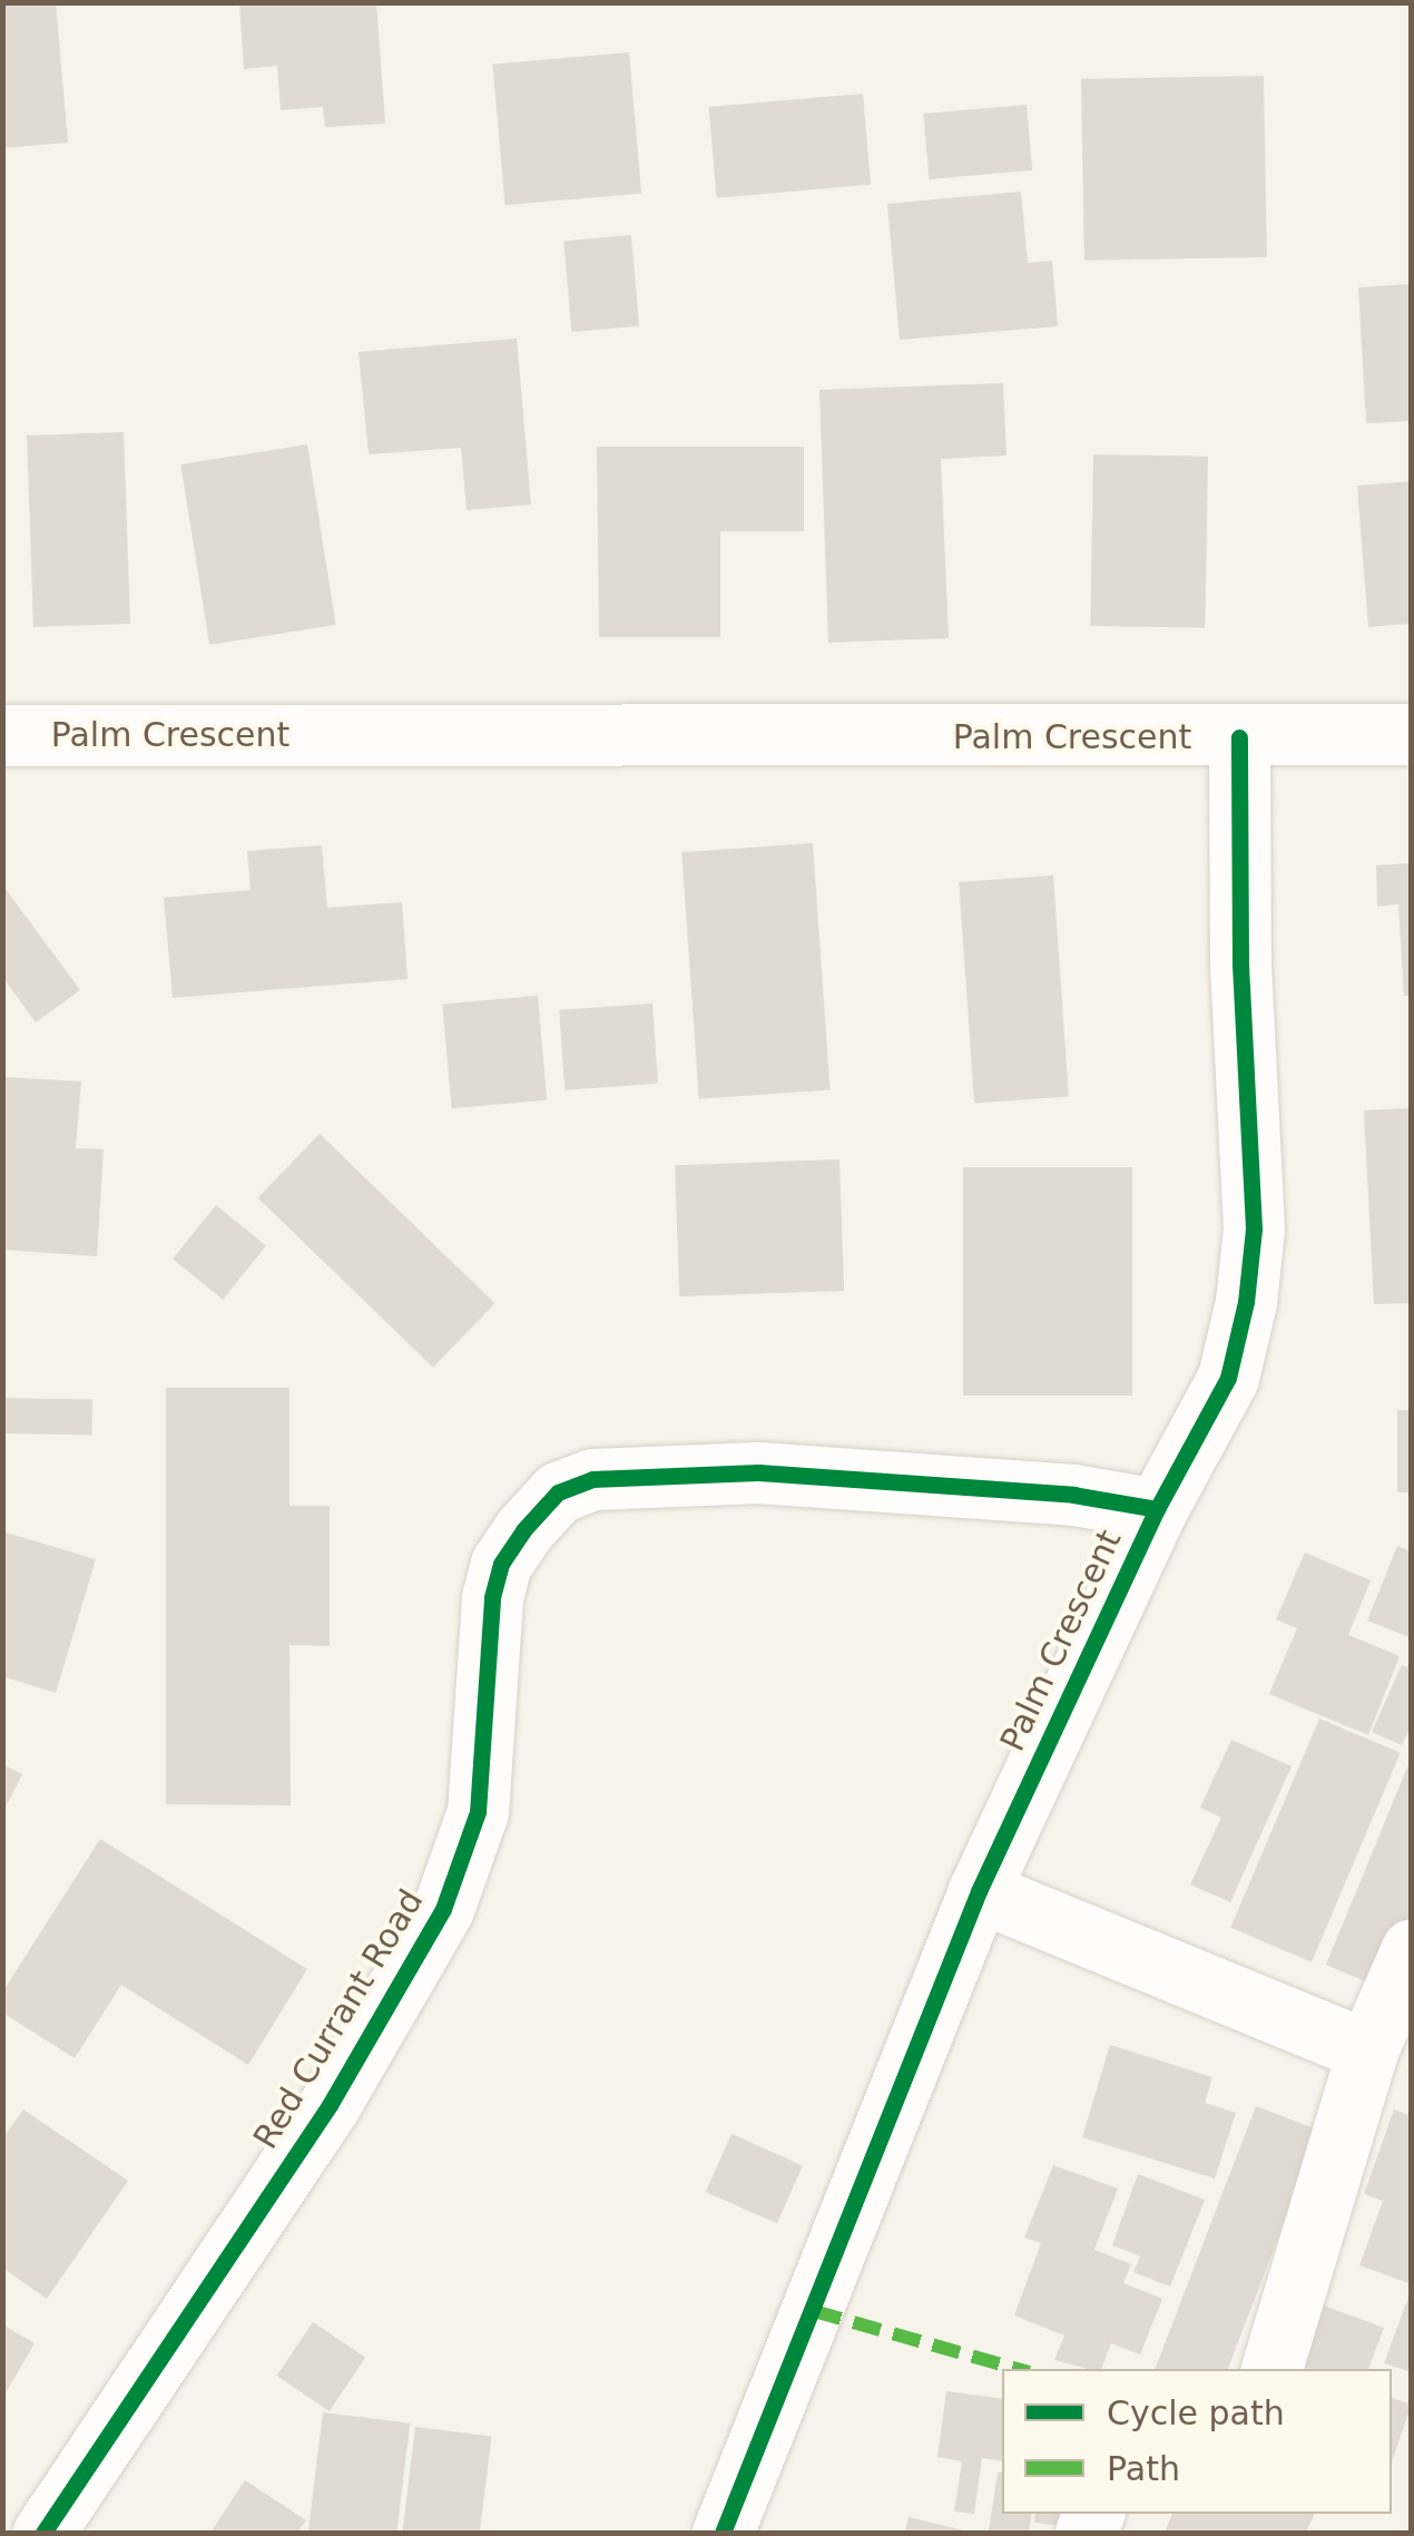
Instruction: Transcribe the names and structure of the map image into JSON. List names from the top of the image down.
{
  "streets": {
    "street": ["Palm Crescent", "Red Currant Road"]
  },
  "crossings": [
    ["Palm Crescent", "Red Currant Road"]
  ],
  "legend": ["Cycle path", "Path"]
}
